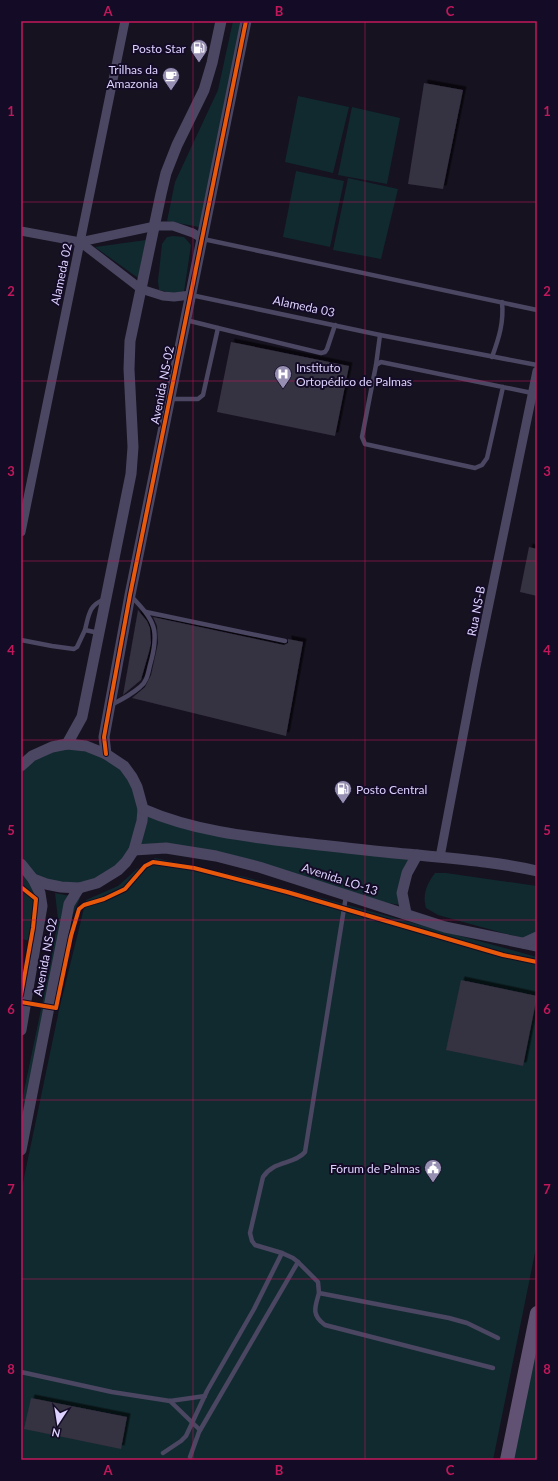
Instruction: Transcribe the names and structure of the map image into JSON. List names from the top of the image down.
{
  "streets": {
    "street": [
      "Alameda 02",
      "Alameda 03",
      "Avenida NS-02",
      "Rua NS-B",
      "Avenida LO-13"
    ]
  },
  "crossings": [
    ["Alameda 02", "Alameda 03"],
    ["Alameda 03", "Avenida NS-02"],
    ["Rua NS-B", "Avenida LO-13"]
  ],
  "places": {
    "fuel station": ["Posto Star", "Posto Central"],
    "cafe": ["Trilhas da Amazonia"],
    "hospital": ["Instituto Ortopédico de Palmas"],
    "public building": ["Fórum de Palmas"]
  },
  "north": "bottom",
  "grid": {
    "columns": ["A", "B", "C"],
    "rows": [
      "1",
      "2",
      "3",
      "4",
      "5",
      "6",
      "7",
      "8"
    ]
  }
}
